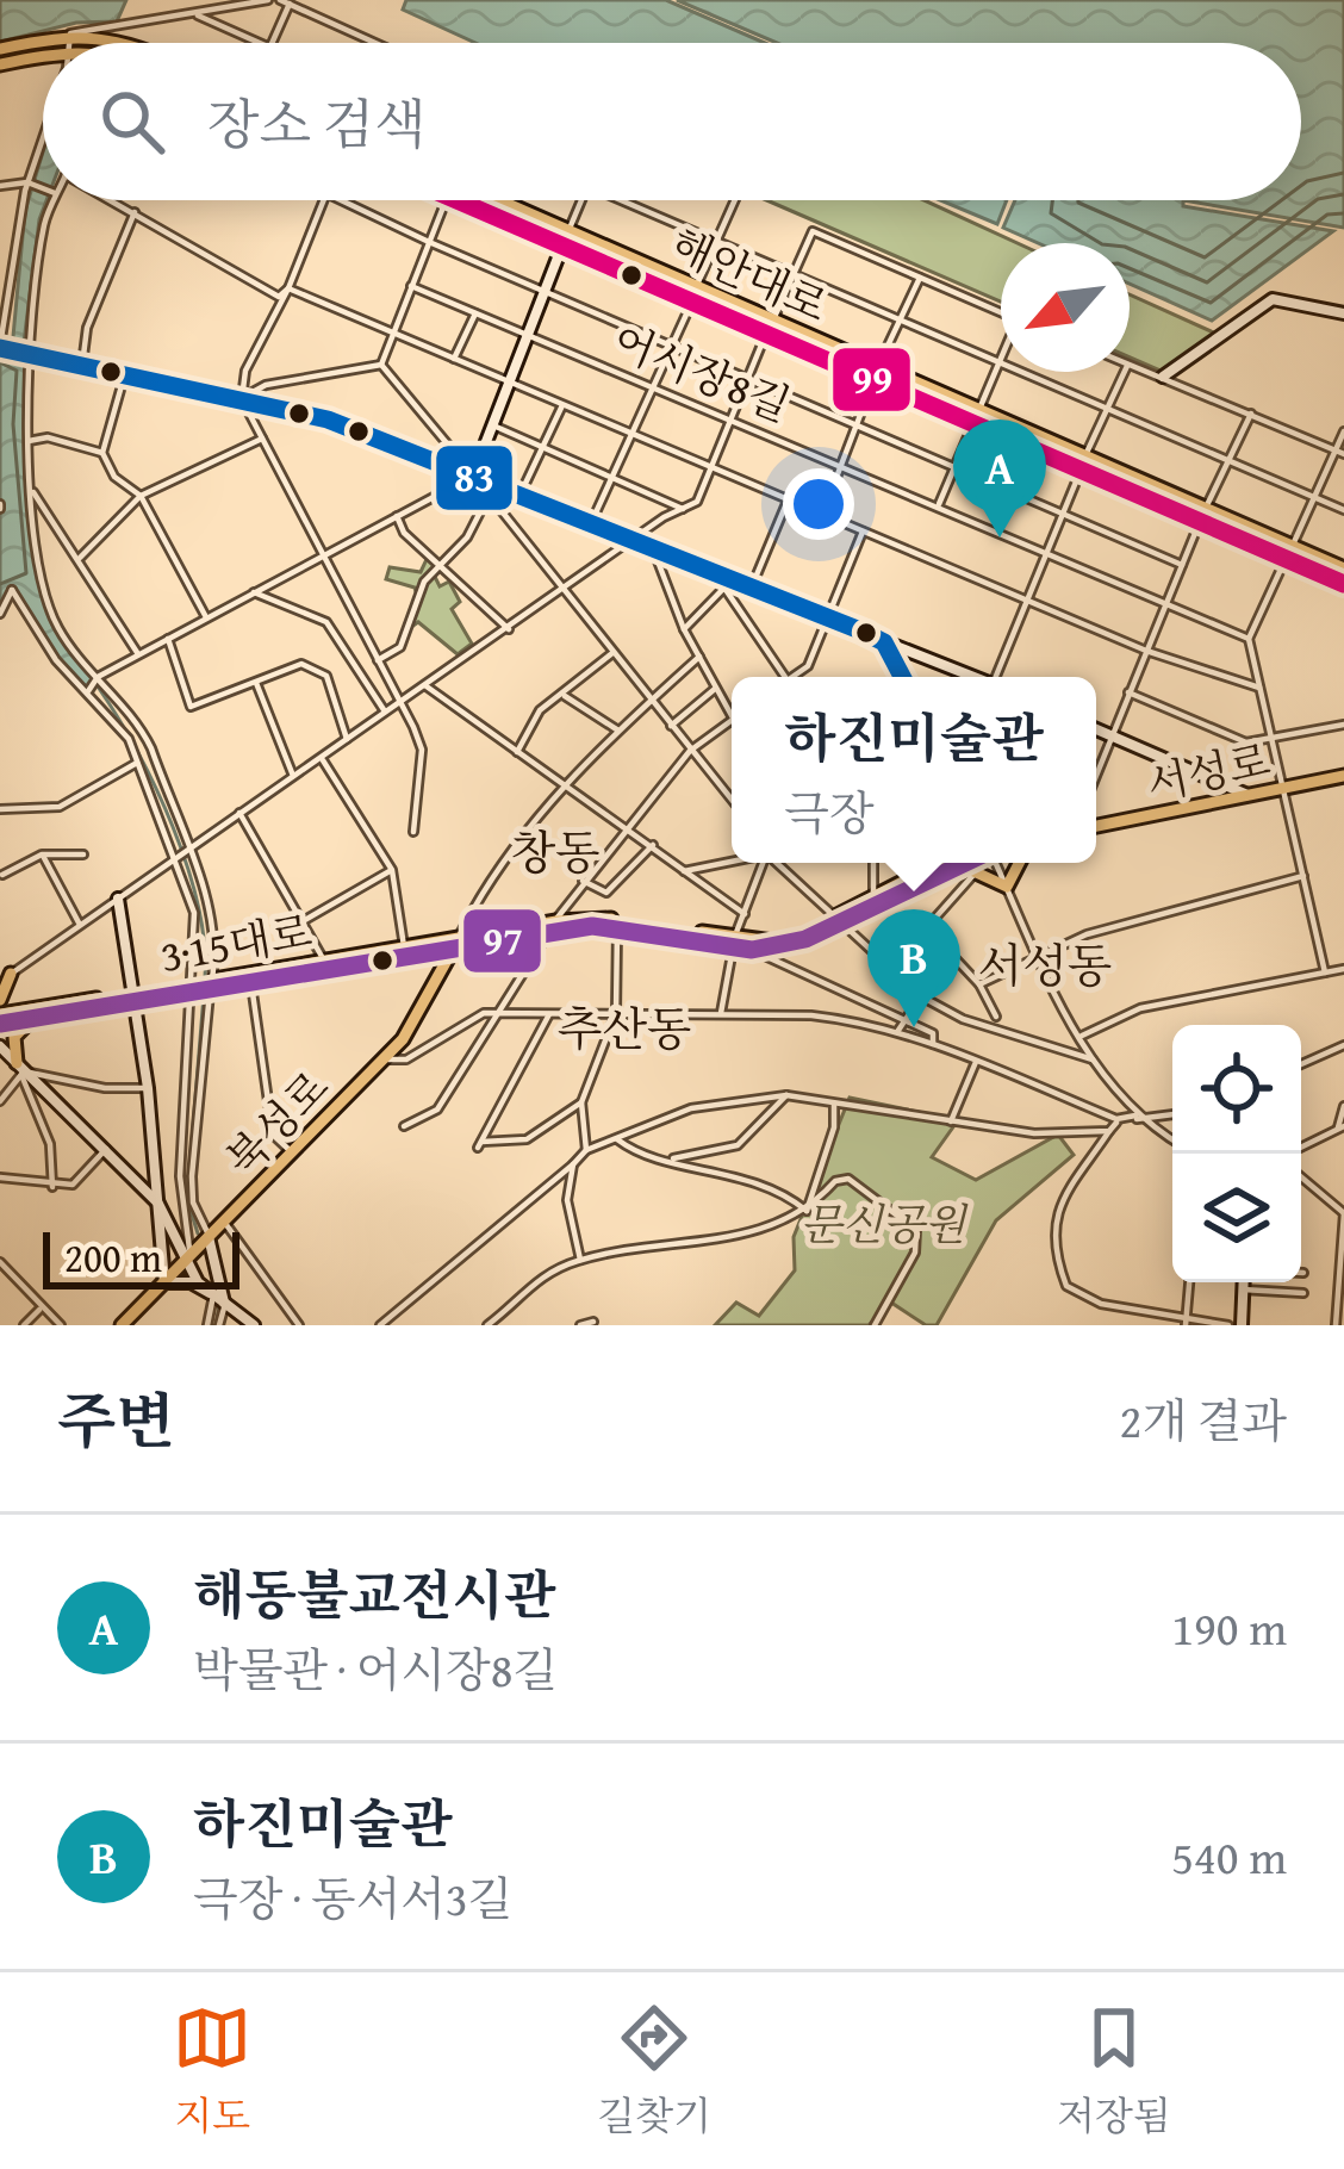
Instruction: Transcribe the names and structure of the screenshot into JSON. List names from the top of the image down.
{
  "streets": {
    "main road": [
      "해안대로",
      "서성로",
      "3·15대로",
      "북성로"
    ],
    "street": ["어시장8길"]
  },
  "crossings": [
    ["3·15대로", "북성로"]
  ],
  "districts": ["창동", "서성동", "추산동"],
  "parks": ["문신공원"],
  "lines": ["transit line 99", "transit line 83", "transit line 97"],
  "scale_bar": "200 m",
  "north": "bottom left",
  "page": {
    "search": "장소 검색",
    "pins": ["A", "B"],
    "popup": ["하진미술관", "극장"],
    "scale": "200 m",
    "heading": ["주변", "2개 결과"],
    "list": [
      {
        "mark": "A",
        "name": "해동불교전시관",
        "note": "박물관 · 어시장8길",
        "value": "190 m"
      },
      {
        "mark": "B",
        "name": "하진미술관",
        "note": "극장 · 동서서3길",
        "value": "540 m"
      }
    ],
    "nav": ["지도", "길찾기", "저장됨"]
  }
}
